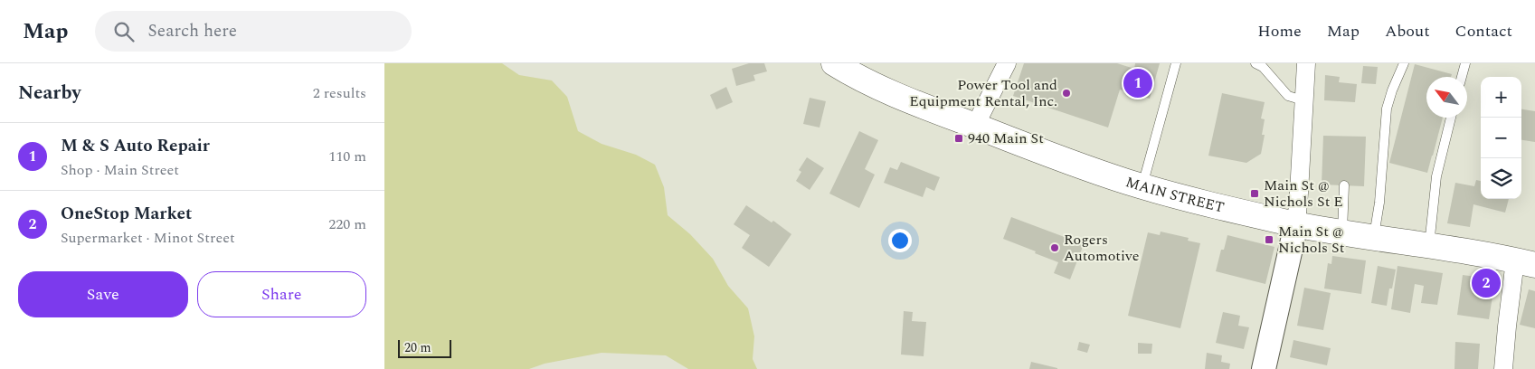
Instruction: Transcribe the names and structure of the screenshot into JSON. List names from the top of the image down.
{
  "streets": {
    "main road": ["MAIN STREET"]
  },
  "places": {
    "other": ["Power Tool and Equipment Rental, Inc.", "Rogers Automotive"],
    "transit": ["940 Main St", "Main St @ Nichols St E", "Main St @ Nichols St"]
  },
  "scale_bar": "20 m",
  "north": "top left",
  "page": {
    "header": "Map",
    "search": "Search here",
    "nav": [
      "Home",
      "Map",
      "About",
      "Contact"
    ],
    "heading": ["Nearby", "2 results"],
    "pins": ["1", "2"],
    "map_buttons": ["+", "−"],
    "list": [
      {
        "mark": "1",
        "name": "M & S Auto Repair",
        "note": "Shop · Main Street",
        "value": "110 m"
      },
      {
        "mark": "2",
        "name": "OneStop Market",
        "note": "Supermarket · Minot Street",
        "value": "220 m"
      }
    ],
    "buttons": ["Save", "Share"],
    "scale": "20 m"
  }
}
